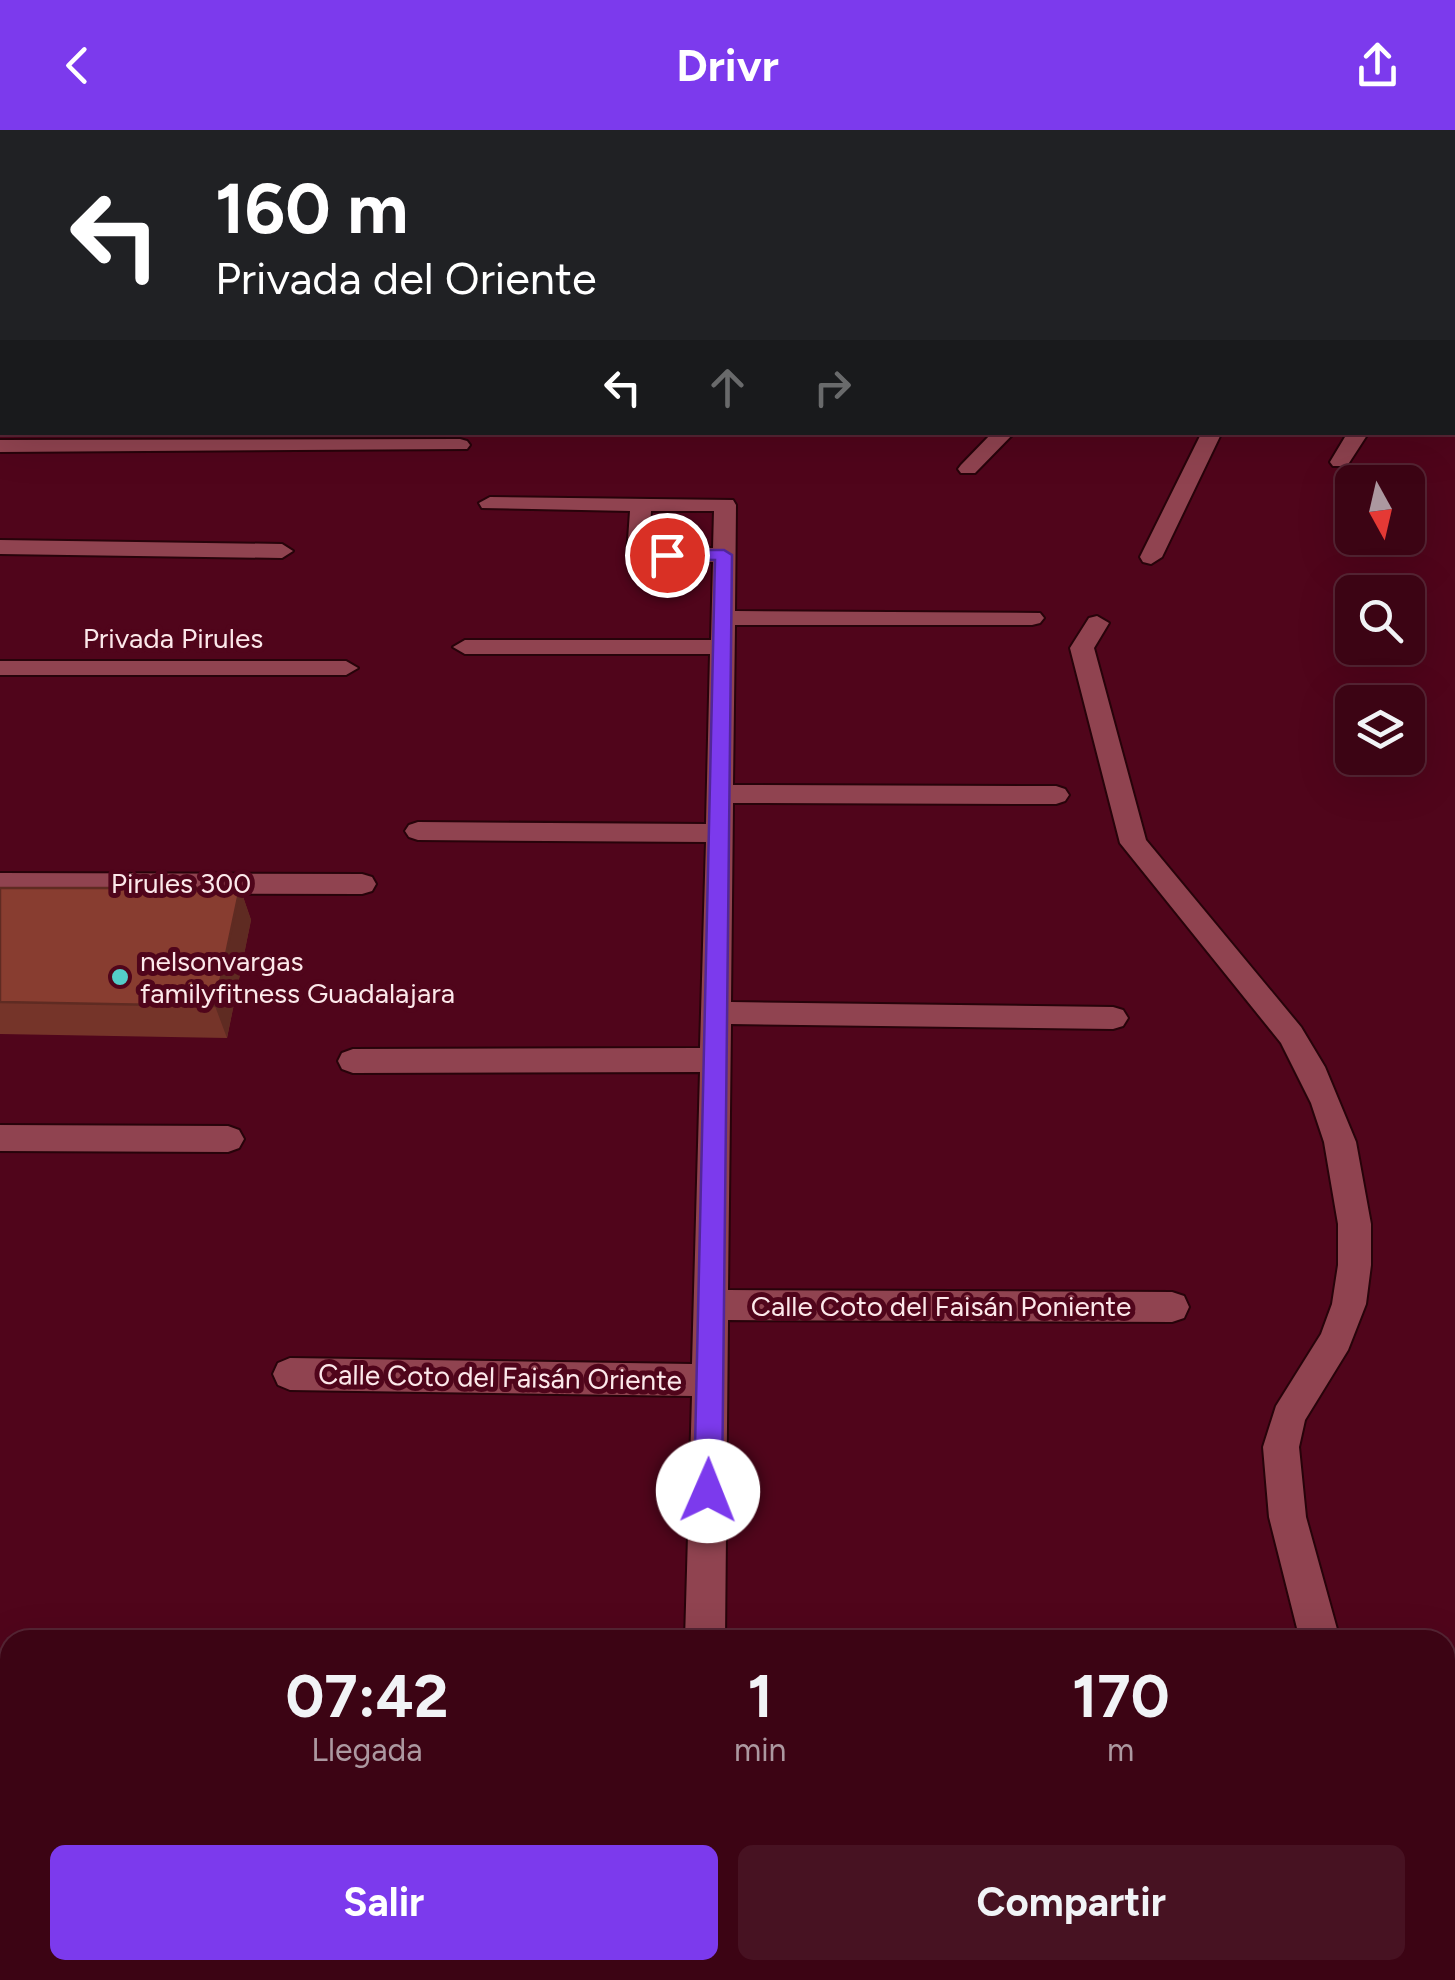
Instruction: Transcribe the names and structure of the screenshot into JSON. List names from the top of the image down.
{
  "streets": {
    "street": [
      "Privada Pirules",
      "Pirules 300",
      "Calle Coto del Faisán Poniente",
      "Calle Coto del Faisán Oriente"
    ]
  },
  "places": ["nelsonvargas familyfitness Guadalajara"],
  "north": "bottom",
  "page": {
    "header": "Drivr",
    "turn": ["160 m", "Privada del Oriente"],
    "eta": [
      "07:42",
      "Llegada",
      "1",
      "min",
      "170",
      "m"
    ],
    "buttons": ["Salir", "Compartir"]
  }
}
